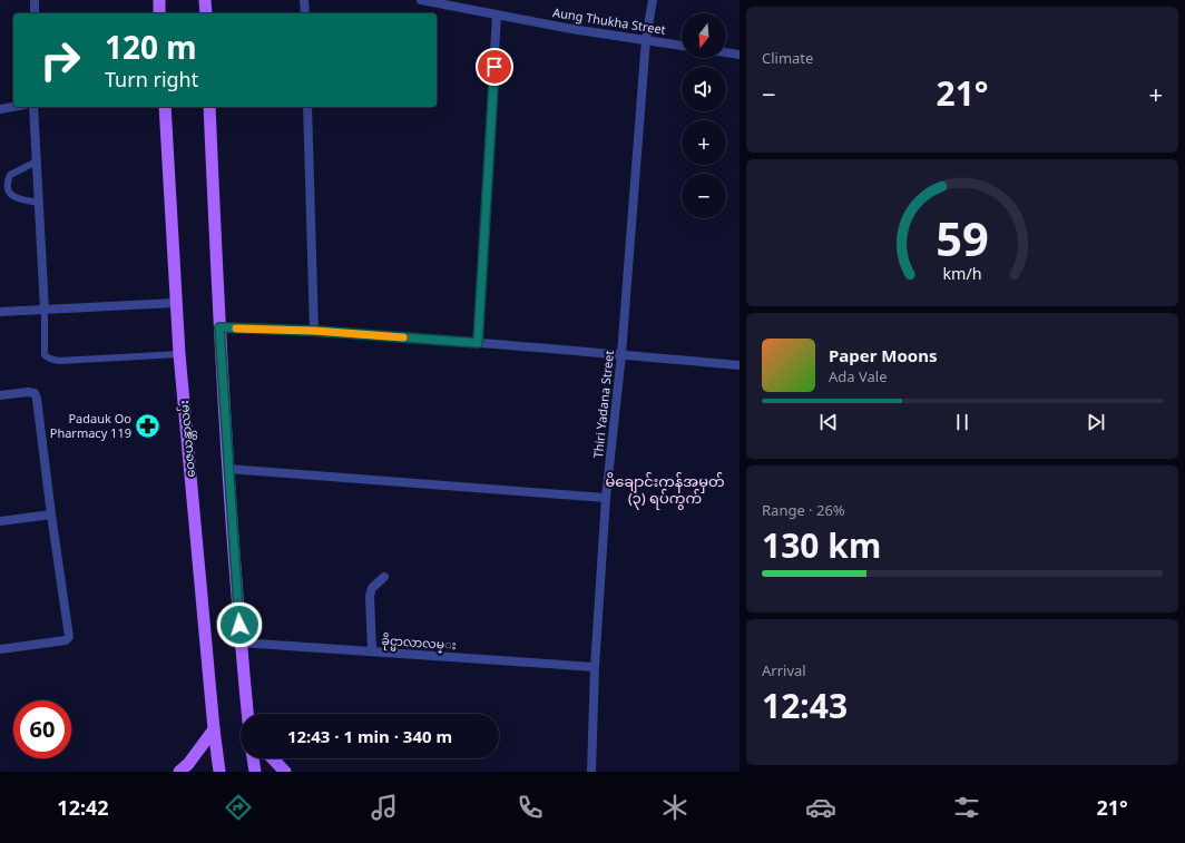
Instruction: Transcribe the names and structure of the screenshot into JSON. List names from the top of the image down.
{
  "streets": {
    "main road": ["ဝေဇယန္တာလမ်း"],
    "street": ["Aung Thukha Street", "Thiri Yadana Street", "ခိုင္မာလာလမ္း"]
  },
  "crossings": [
    ["Aung Thukha Street", "Thiri Yadana Street"],
    ["Thiri Yadana Street", "ခိုင္မာလာလမ္း"]
  ],
  "districts": ["မိချောင်းကန်အမှတ် (၃) ရပ်ကွက်"],
  "places": {
    "pharmacy": ["Padauk Oo Pharmacy 119"]
  },
  "north": "bottom",
  "page": {
    "tile": [
      "Climate",
      ["Range · 26%", "130 km"],
      ["Arrival", "12:43"]
    ],
    "map_buttons": ["+", "−"],
    "turn": ["120 m", "Turn right"],
    "heat": ["−", "21°", "+"],
    "song": ["Paper Moons", "Ada Vale"],
    "limit": "60",
    "trip": "12:43 · 1 min · 340 m",
    "tabs": ["12:42", "21°"],
    "gauge": ["59", "km/h"]
  }
}
